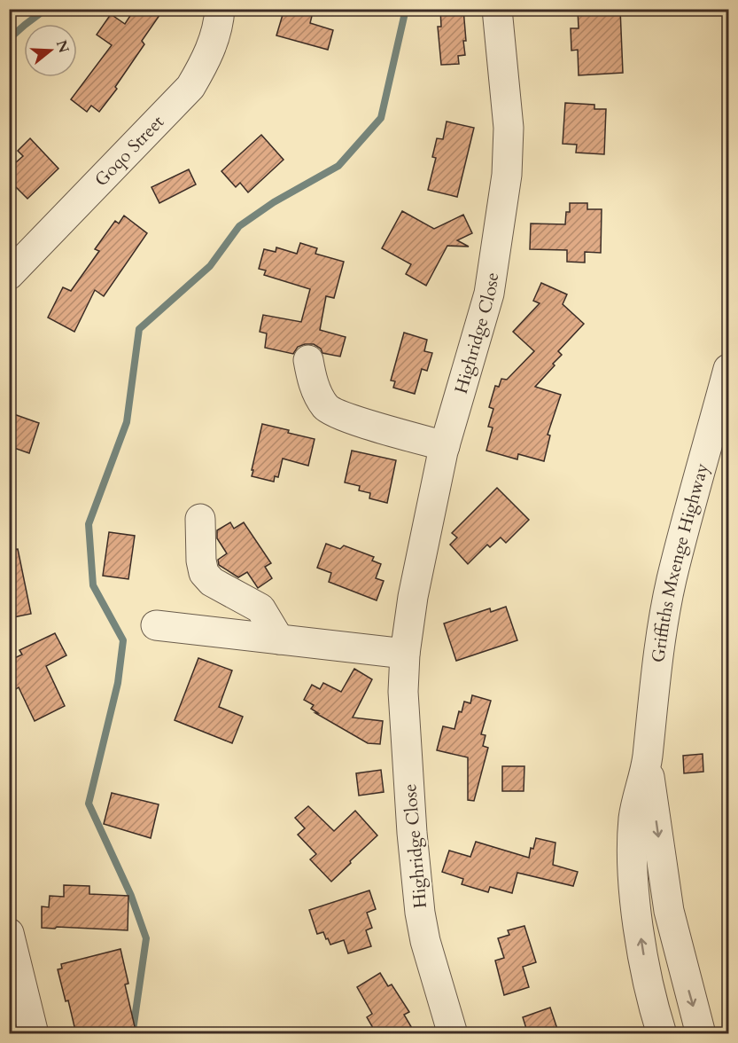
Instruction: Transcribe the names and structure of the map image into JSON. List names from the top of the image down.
{
  "streets": {
    "street": ["Goqo Street", "Highridge Close", "Griffiths Mxenge Highway"]
  },
  "north": "right"
}
